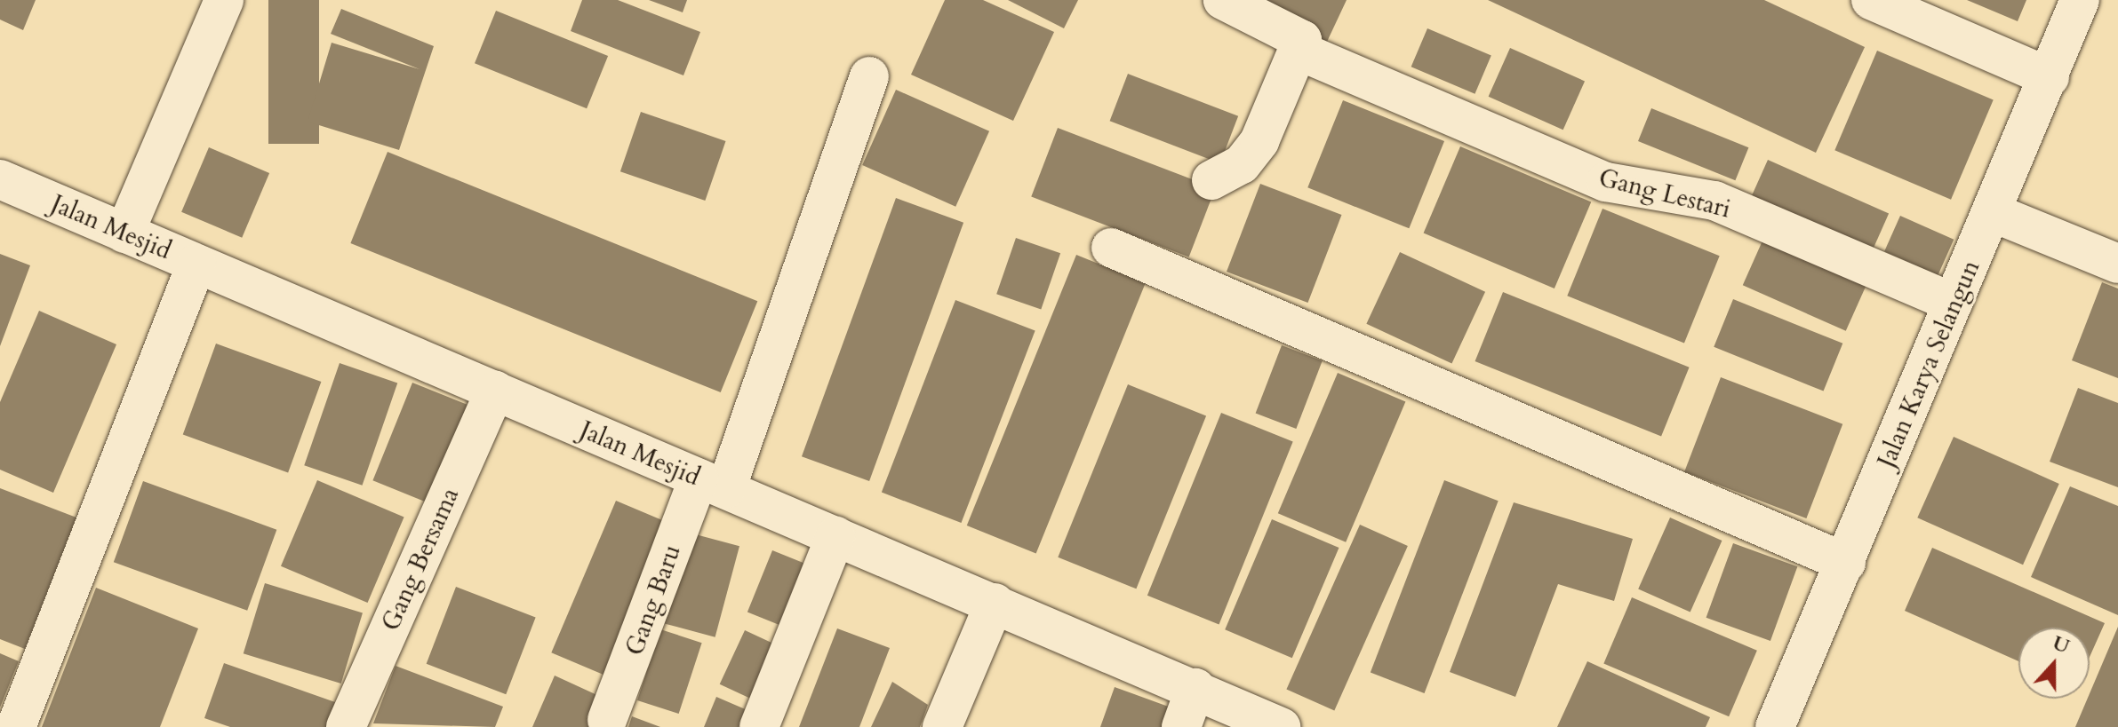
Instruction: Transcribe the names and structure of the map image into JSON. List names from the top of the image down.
{
  "streets": {
    "street": [
      "Gang Lestari",
      "Jalan Mesjid",
      "Jalan Karya Selangun",
      "Gang Bersama",
      "Gang Baru"
    ]
  },
  "crossings": [
    ["Gang Lestari", "Jalan Karya Selangun"],
    ["Jalan Mesjid", "Gang Bersama"],
    ["Jalan Mesjid", "Gang Baru"]
  ],
  "north": "top"
}
